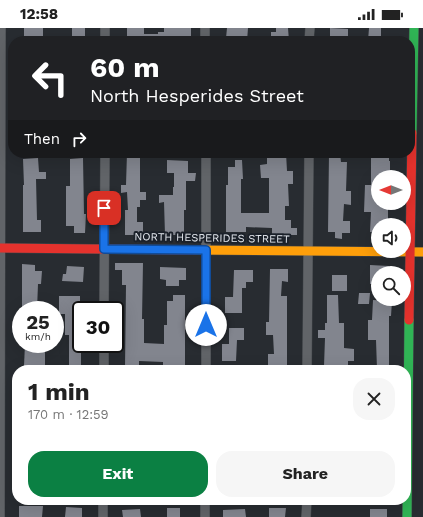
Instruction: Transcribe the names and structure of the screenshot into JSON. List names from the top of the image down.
{
  "streets": {
    "street": ["NORTH HESPERIDES STREET"]
  },
  "north": "left",
  "page": {
    "status": "12:58",
    "turn": ["60 m", "North Hesperides Street"],
    "then": "Then",
    "speed": "25 km/h",
    "limit": "30",
    "heading": ["1 min", "170 m · 12:59"],
    "buttons": ["Exit", "Share"]
  }
}
